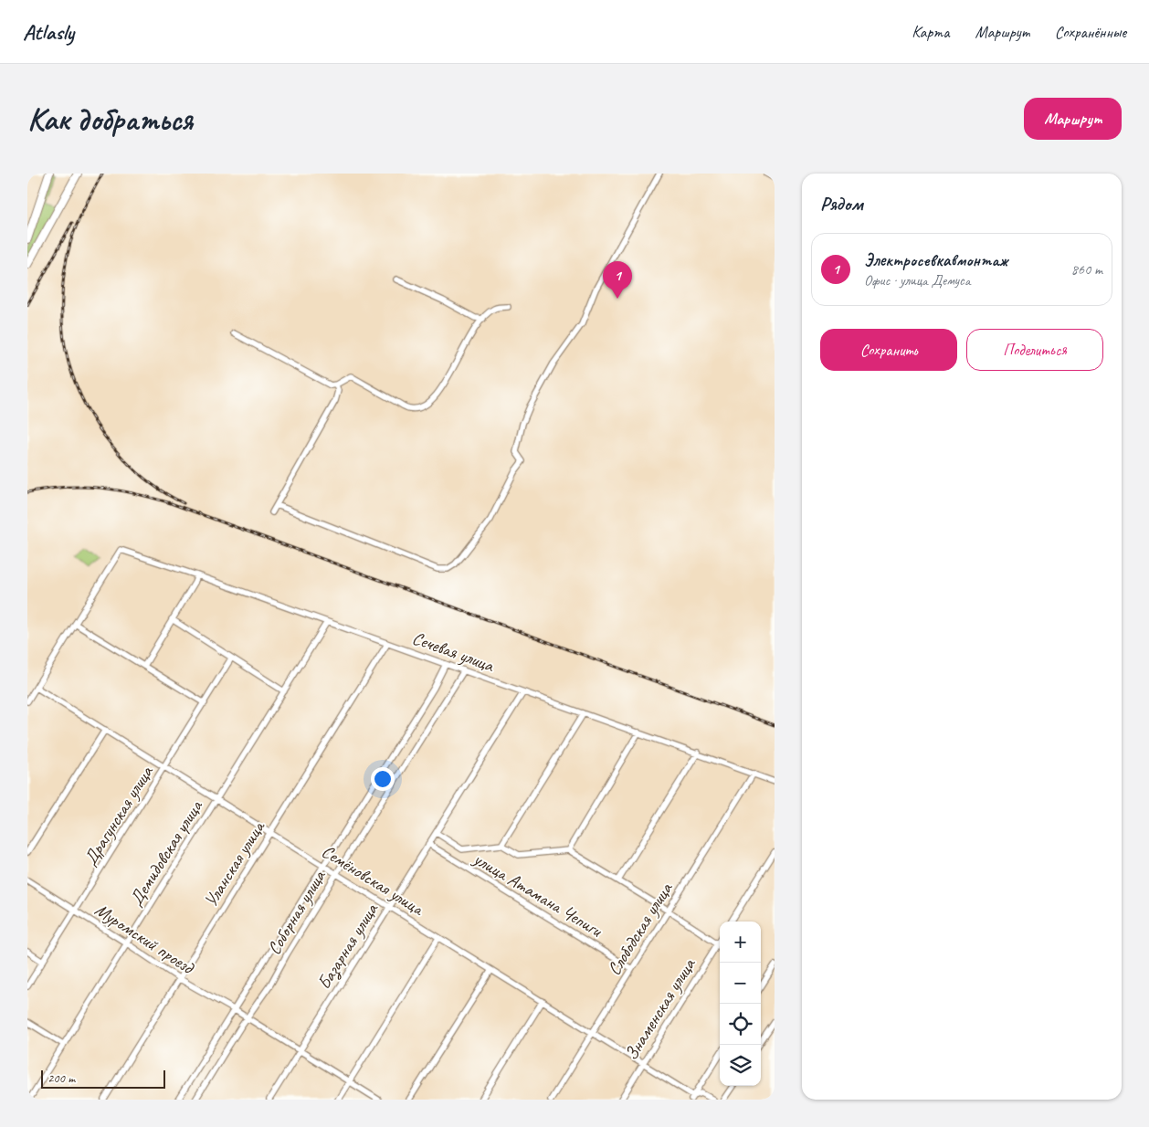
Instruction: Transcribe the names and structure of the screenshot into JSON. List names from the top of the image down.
{
  "streets": {
    "street": [
      "Сечевая улица",
      "Драгунская улица",
      "Демидовская улица",
      "Уланская улица",
      "Семёновская улица",
      "улица Атамана Чепиги",
      "Соборная улица",
      "Слободская улица",
      "Муромский проезд",
      "Базарная улица",
      "Знаменская улица"
    ]
  },
  "crossings": [
    ["Сечевая улица", "Демидовская улица"],
    ["Сечевая улица", "Уланская улица"],
    ["Сечевая улица", "Соборная улица"],
    ["Сечевая улица", "Слободская улица"],
    ["Сечевая улица", "Базарная улица"],
    ["Драгунская улица", "Семёновская улица"],
    ["Драгунская улица", "Муромский проезд"],
    ["Демидовская улица", "Семёновская улица"],
    ["Демидовская улица", "Муромский проезд"],
    ["Уланская улица", "Семёновская улица"],
    ["Уланская улица", "Муромский проезд"],
    ["Семёновская улица", "Соборная улица"],
    ["Семёновская улица", "Слободская улица"],
    ["Семёновская улица", "Базарная улица"],
    ["Семёновская улица", "Знаменская улица"],
    ["улица Атамана Чепиги", "Слободская улица"],
    ["улица Атамана Чепиги", "Базарная улица"],
    ["Соборная улица", "Муромский проезд"],
    ["Муромский проезд", "Базарная улица"]
  ],
  "scale_bar": "200 m",
  "page": {
    "header": "Atlasly",
    "nav": ["Карта", "Маршрут", "Сохранённые"],
    "buttons": [
      "Маршрут",
      ["Сохранить", "Поделиться"]
    ],
    "title": "Как добраться",
    "heading": "Рядом",
    "list": [
      {
        "mark": "1",
        "name": "Электросевкавмонтаж",
        "note": "Офис · улица Демуса",
        "value": "860 m"
      }
    ],
    "pins": "1",
    "map_buttons": ["+", "−"],
    "scale": "200 m"
  }
}
